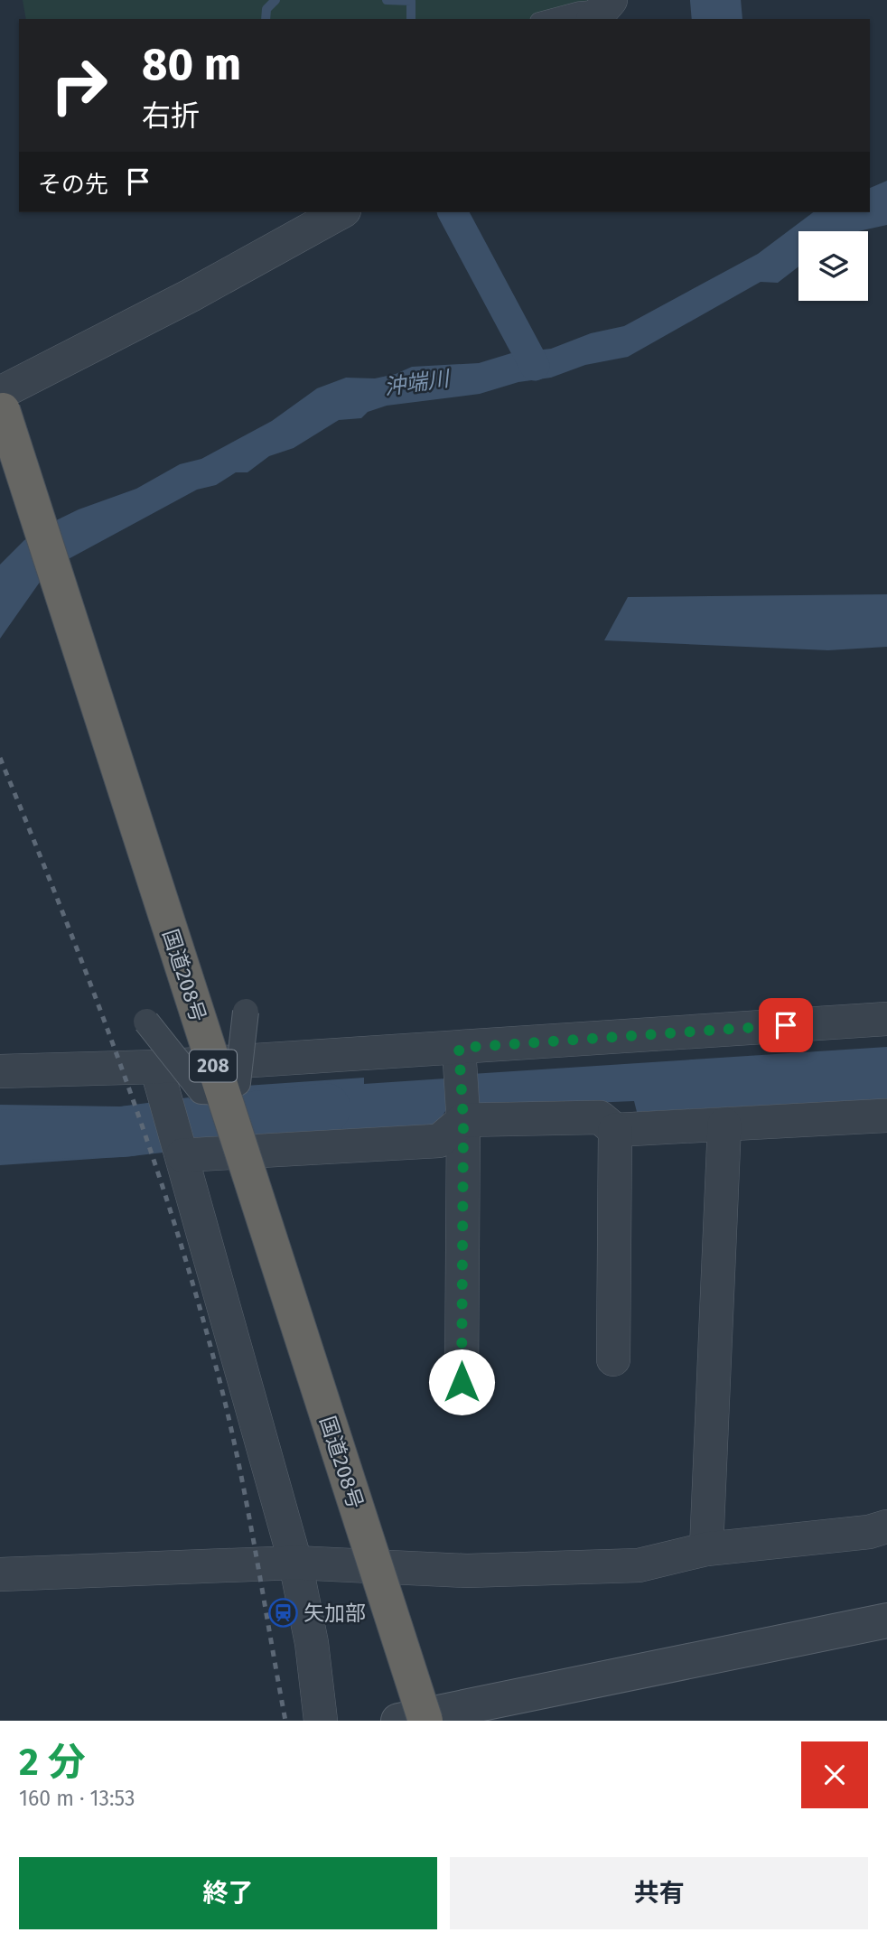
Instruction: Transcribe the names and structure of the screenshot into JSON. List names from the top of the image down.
{
  "streets": {
    "highway": ["国道208号", "208"]
  },
  "water": ["沖端川"],
  "places": {
    "station": ["矢加部"]
  },
  "page": {
    "turn": ["80 m", "右折"],
    "then": "その先",
    "heading": ["2 分", "160 m · 13:53"],
    "buttons": ["終了", "共有"]
  }
}
